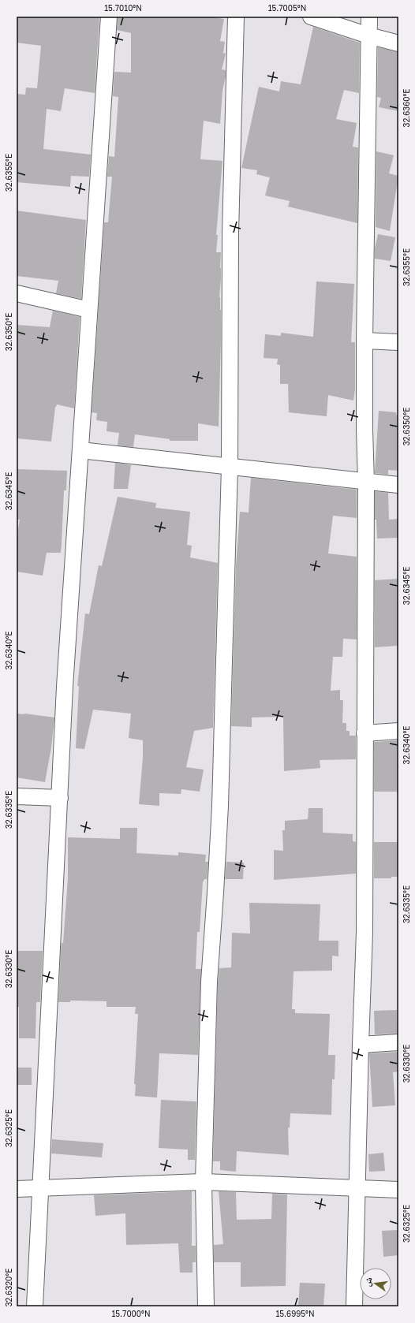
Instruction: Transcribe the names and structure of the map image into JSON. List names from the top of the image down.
{
  "north": "left",
  "coordinates": [
    "15.7010°N",
    "15.7005°N",
    "32.6360°E",
    "32.6355°E",
    "32.6350°E",
    "32.6345°E",
    "32.6340°E",
    "32.6335°E",
    "32.6330°E",
    "32.6325°E",
    "32.6320°E",
    "15.7000°N",
    "15.6995°N"
  ]
}
